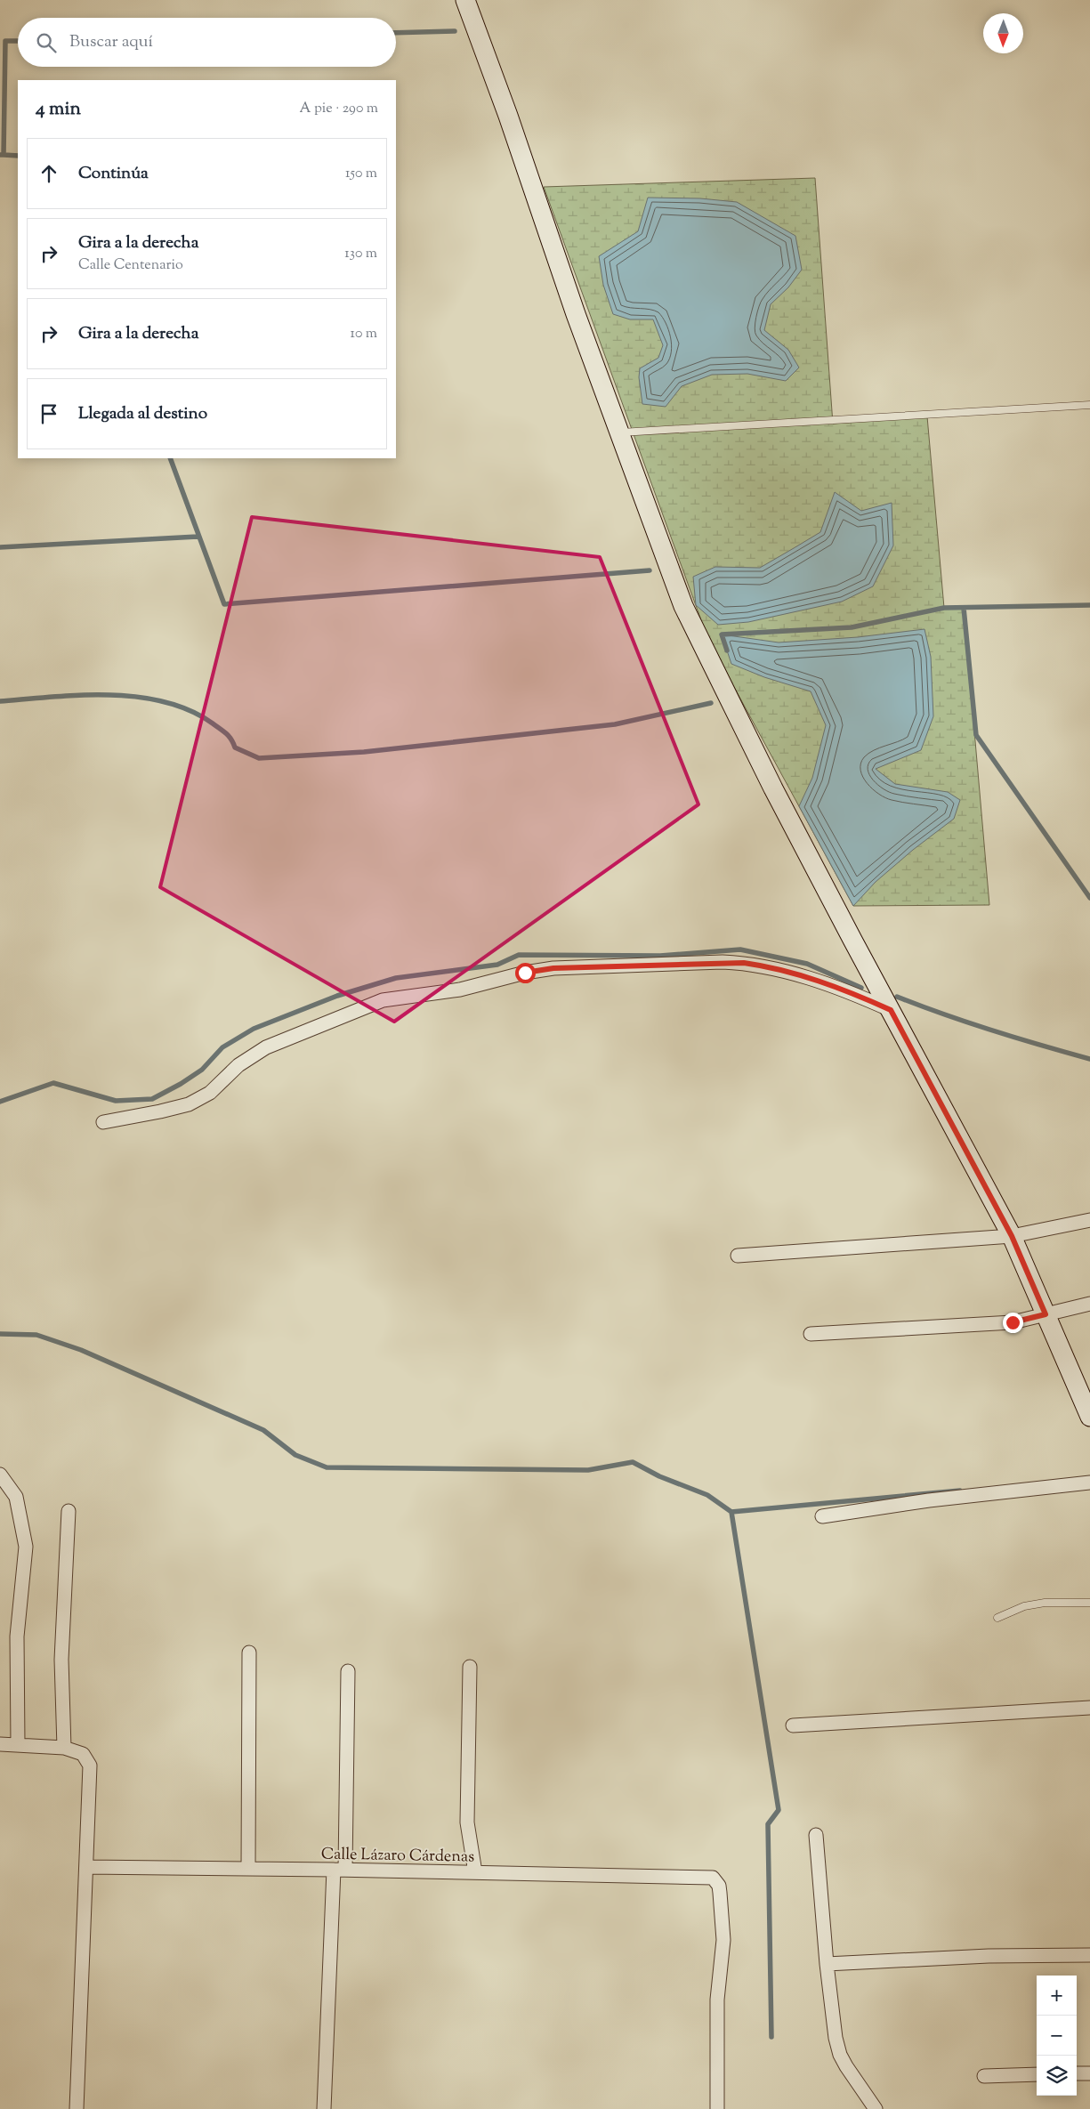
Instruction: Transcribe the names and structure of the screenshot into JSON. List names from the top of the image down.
{
  "streets": {
    "street": ["Calle Lázaro Cárdenas"]
  },
  "north": "bottom",
  "page": {
    "search": "Buscar aquí",
    "heading": ["4 min", "A pie · 290 m"],
    "list": [
      ["Continúa", "150 m"],
      ["Gira a la derecha", "Calle Centenario", "130 m"],
      ["Gira a la derecha", "10 m"],
      "Llegada al destino"
    ],
    "map_buttons": ["+", "−"]
  }
}
